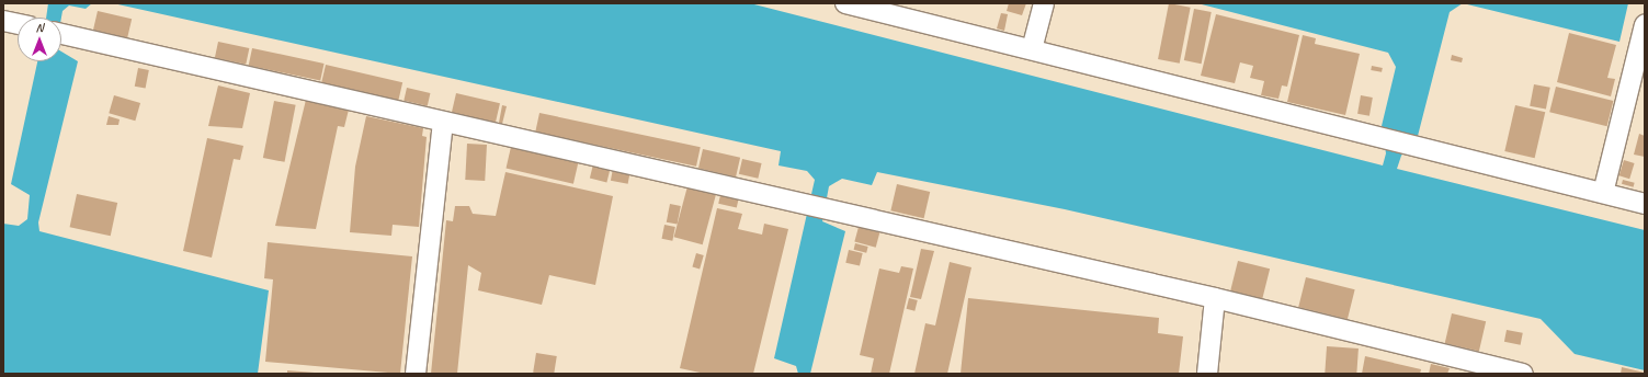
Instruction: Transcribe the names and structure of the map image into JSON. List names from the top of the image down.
{
  "north": "top"
}
